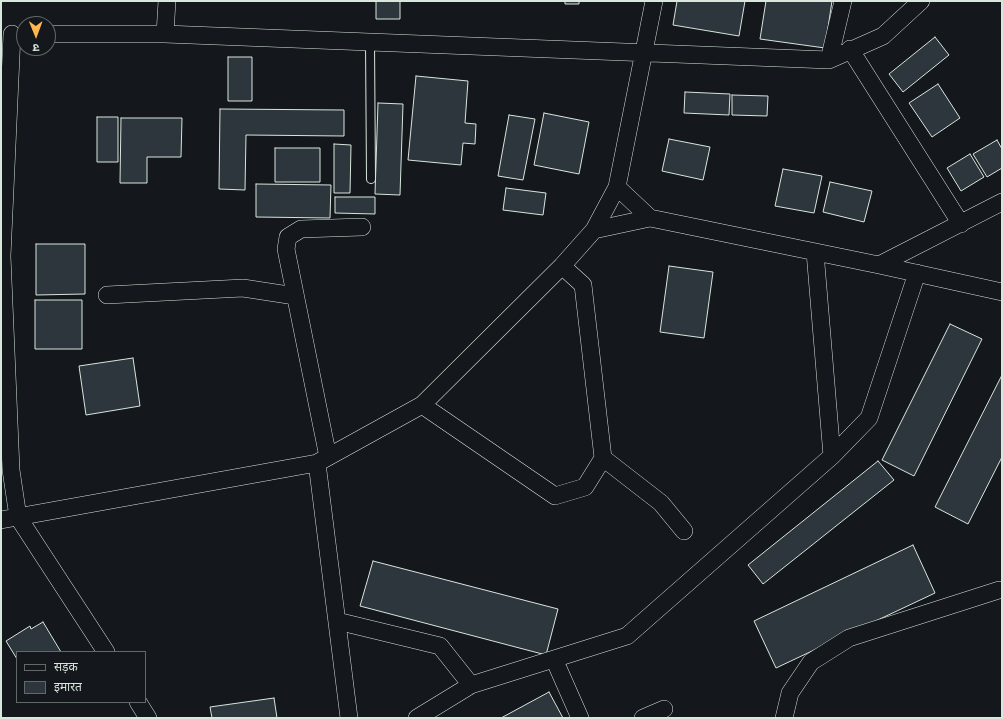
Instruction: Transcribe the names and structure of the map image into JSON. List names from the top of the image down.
{
  "legend": ["सड़क", "इमारत"],
  "north": "bottom"
}
